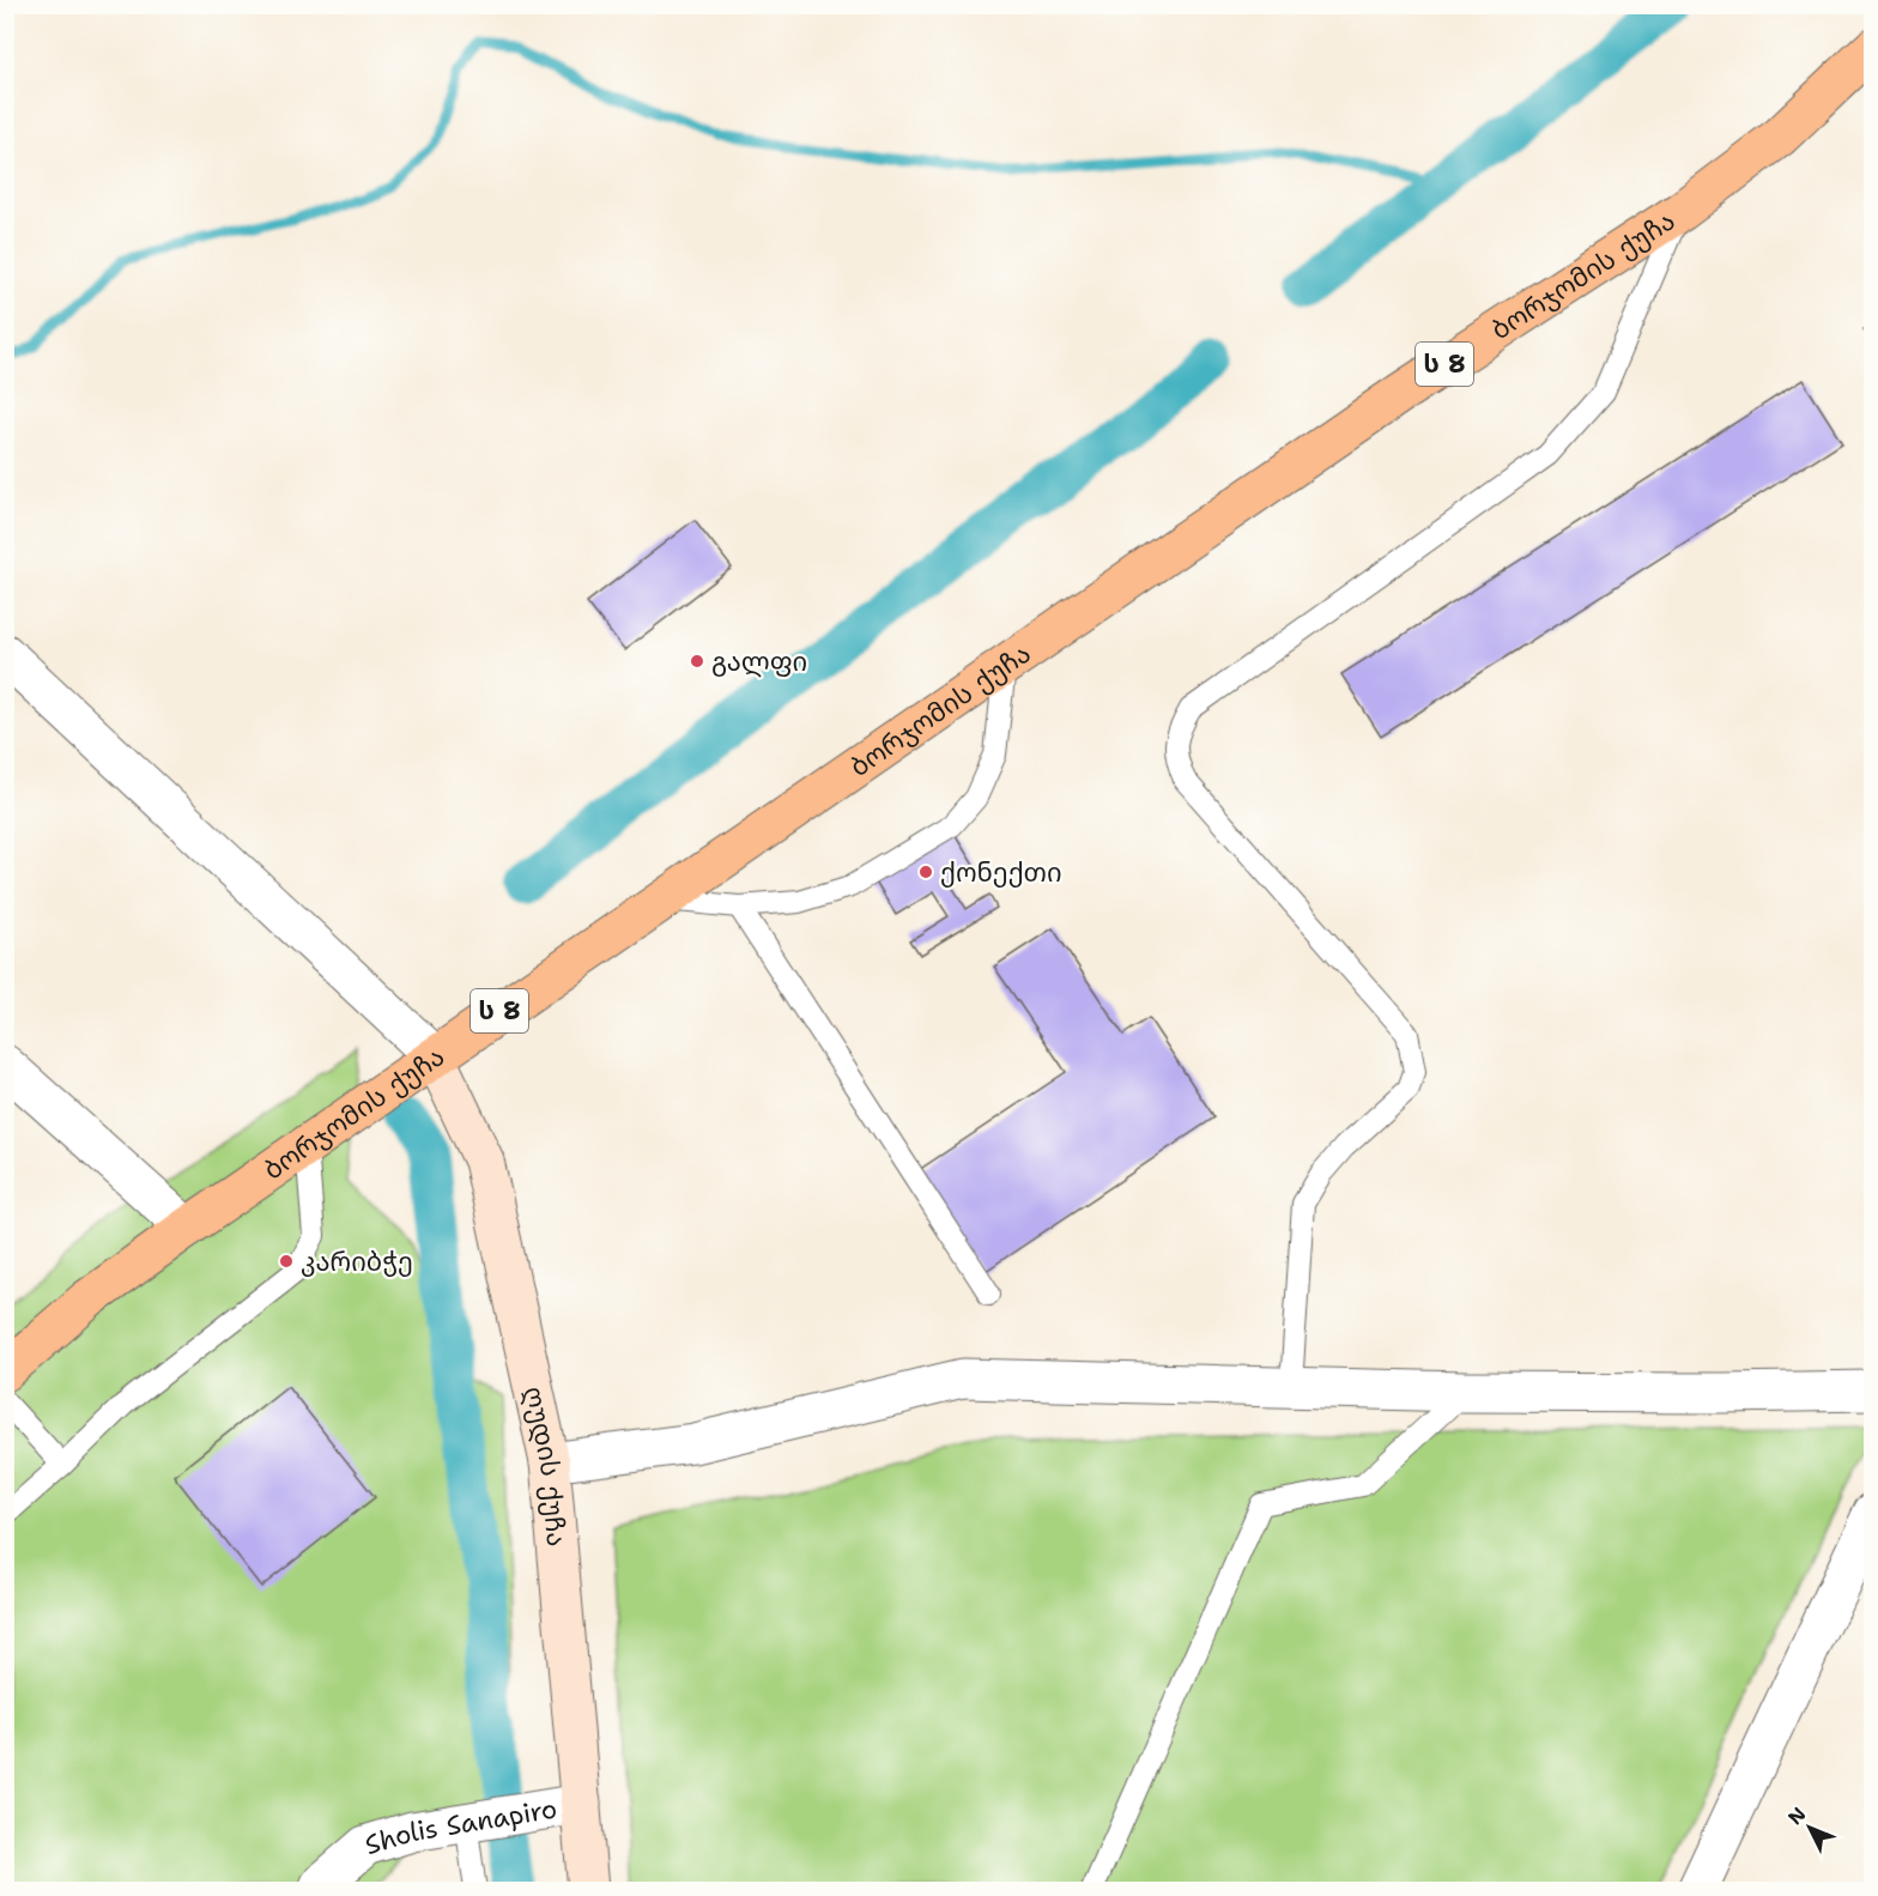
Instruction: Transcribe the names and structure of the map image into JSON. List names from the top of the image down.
{
  "streets": {
    "highway": ["ბორჯომის ქუჩა", "ს 8"],
    "street": ["ღუდის ქუჩა", "Sholis Sanapiro"]
  },
  "crossings": [
    ["ბორჯომის ქუჩა", "ღუდის ქუჩა"],
    ["ღუდის ქუჩა", "Sholis Sanapiro"]
  ],
  "places": ["გალფი", "ქონექთი", "კარიბჭე"],
  "north": "top left"
}
